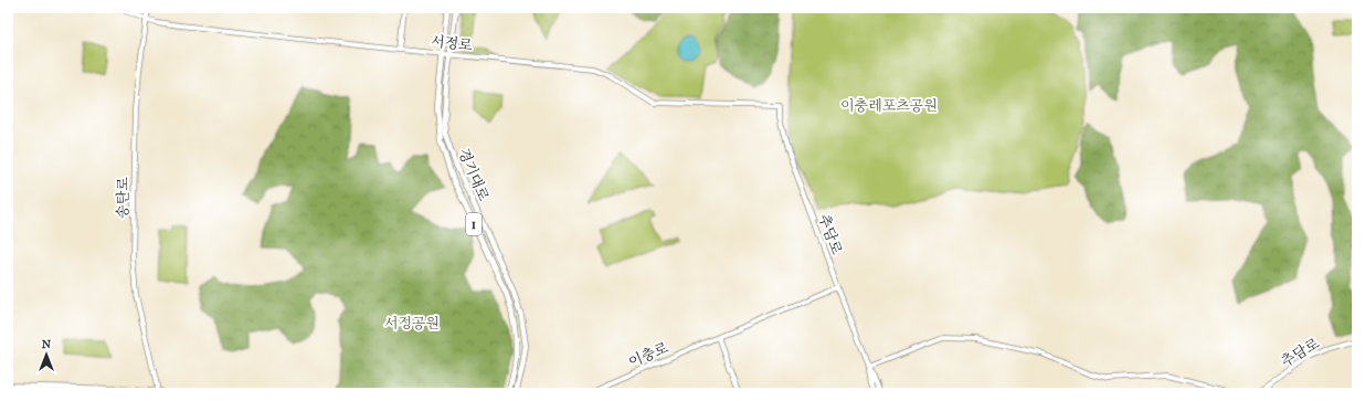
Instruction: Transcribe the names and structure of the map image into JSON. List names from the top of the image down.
{
  "streets": {
    "main road": ["경기대로", "1"],
    "street": [
      "서정로",
      "송탄로",
      "추담로",
      "이충로"
    ]
  },
  "crossings": [
    ["서정로", "경기대로"],
    ["서정로", "송탄로"],
    ["서정로", "추담로"],
    ["추담로", "이충로"]
  ],
  "parks": ["이충레포츠공원", "서정공원"],
  "north": "top"
}
